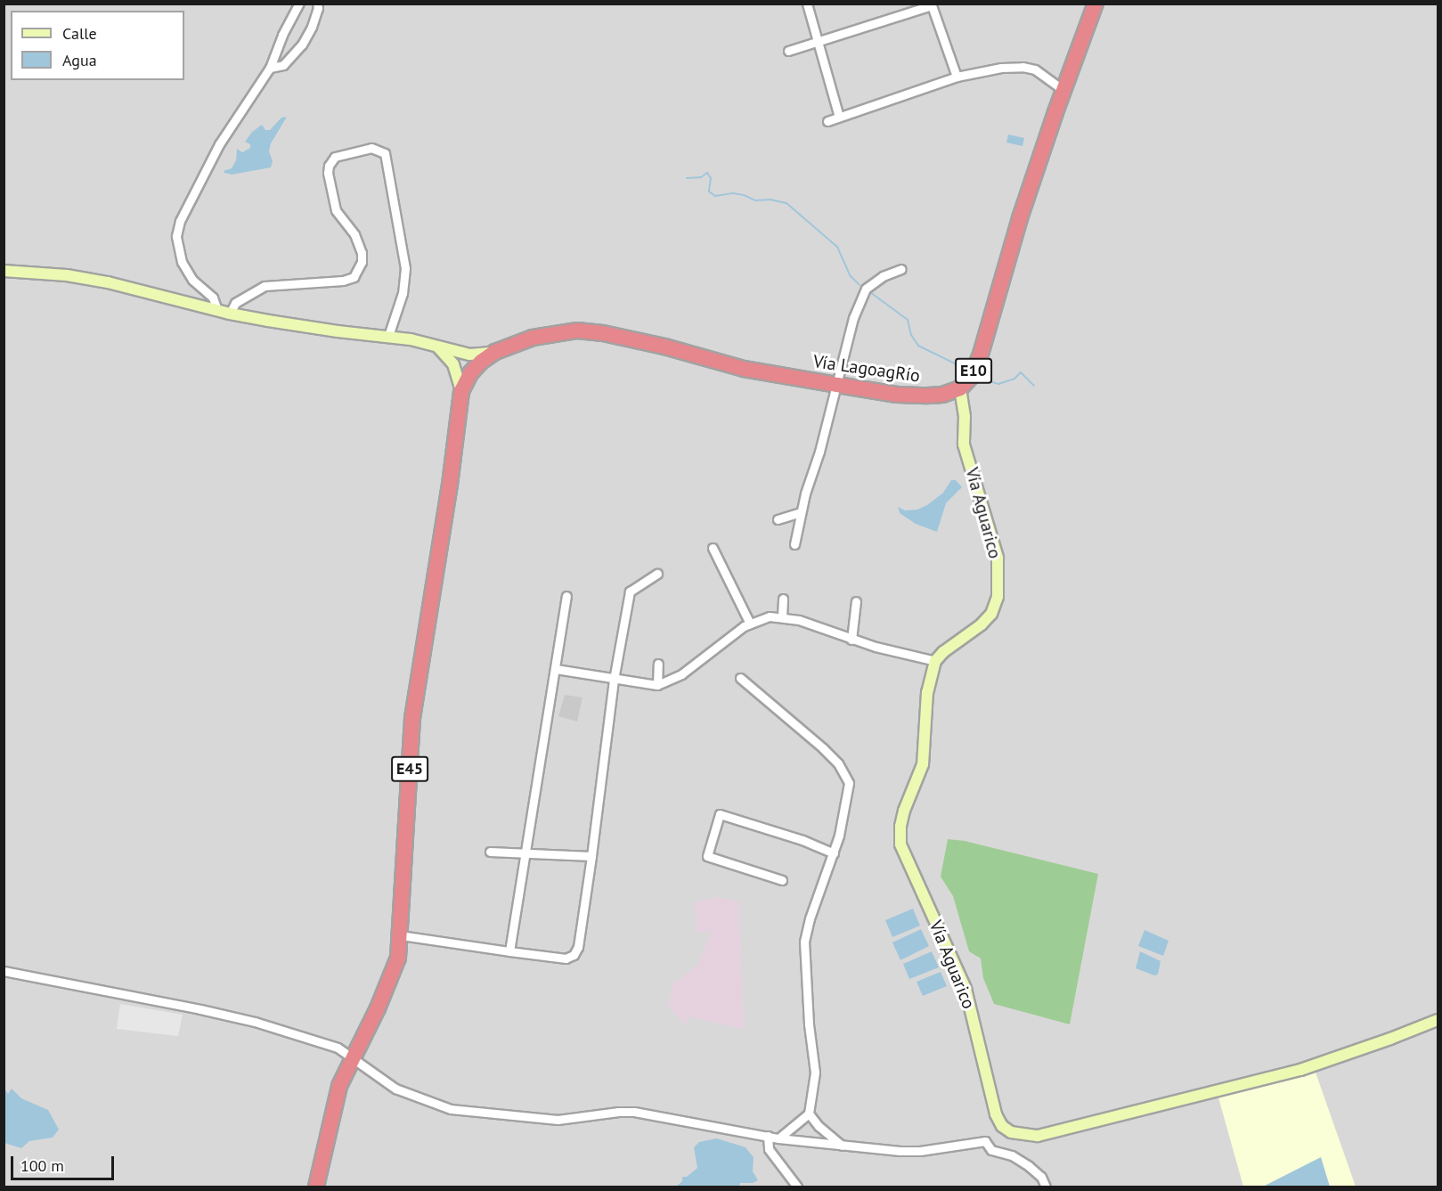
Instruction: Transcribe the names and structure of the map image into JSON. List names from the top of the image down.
{
  "streets": {
    "highway": ["Vía LagoagRío", "E10", "E45"],
    "street": ["Vía Aguarico"]
  },
  "crossings": [
    ["Vía LagoagRío", "E10"],
    ["Vía LagoagRío", "Vía Aguarico"],
    ["Vía LagoagRío", "E45"],
    ["E10", "Vía Aguarico"]
  ],
  "legend": ["Calle", "Agua"],
  "scale_bar": "100 m"
}
